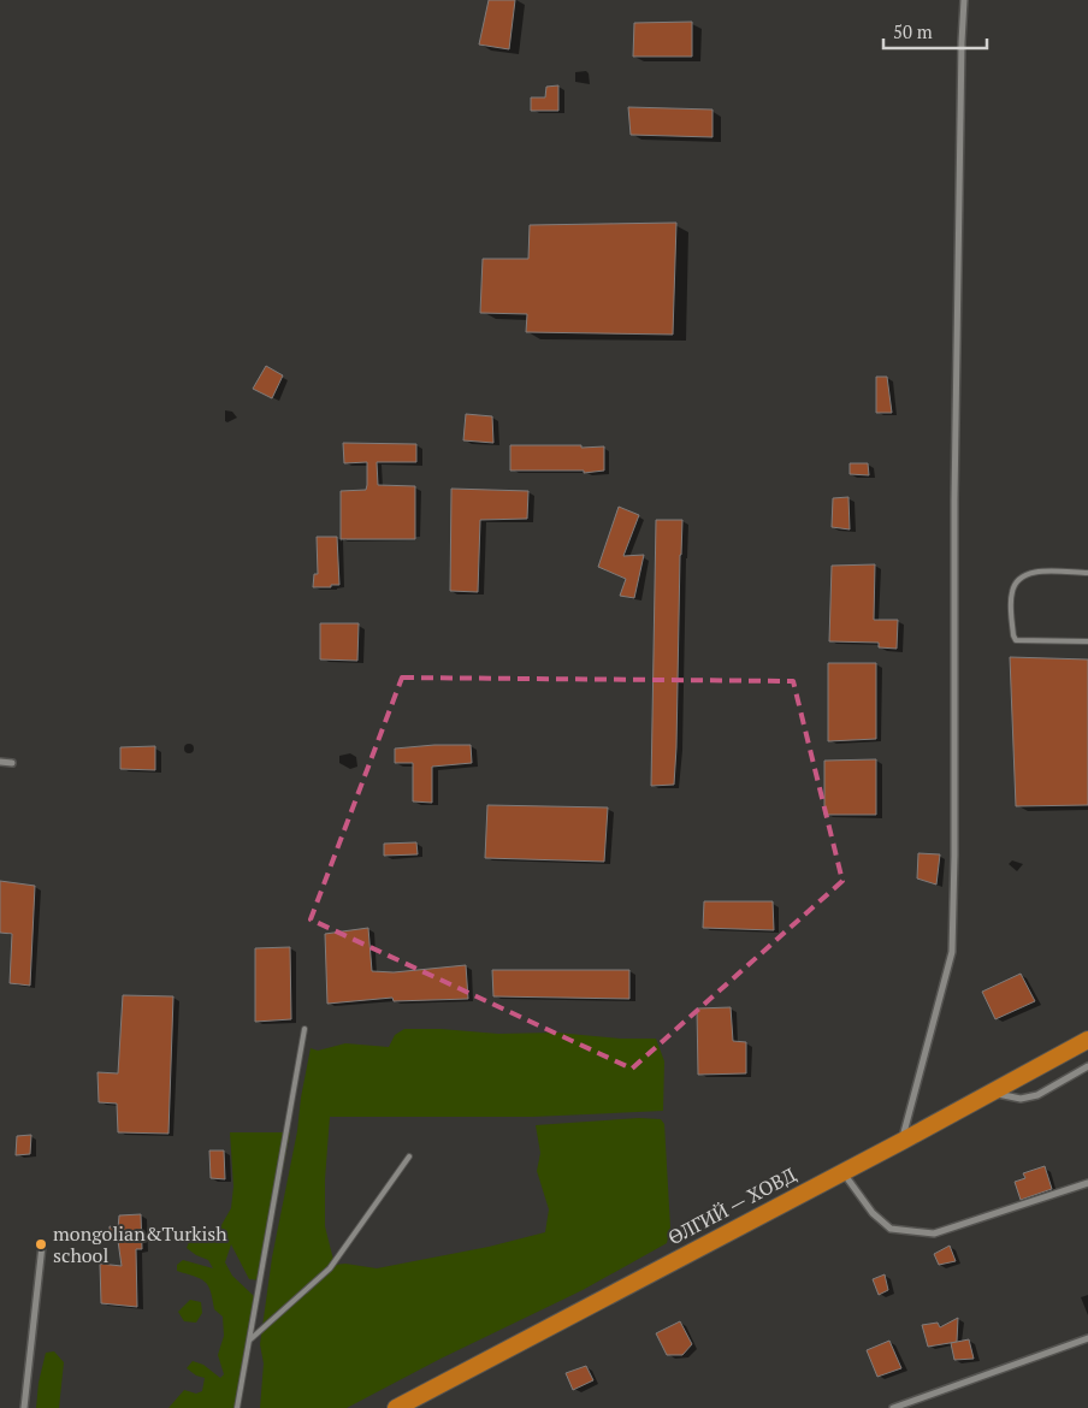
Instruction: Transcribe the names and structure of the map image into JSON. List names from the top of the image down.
{
  "streets": {
    "highway": ["ӨЛГИЙ — ХОВД"]
  },
  "places": ["mongolian&Turkish school"],
  "scale_bar": "50 m"
}
